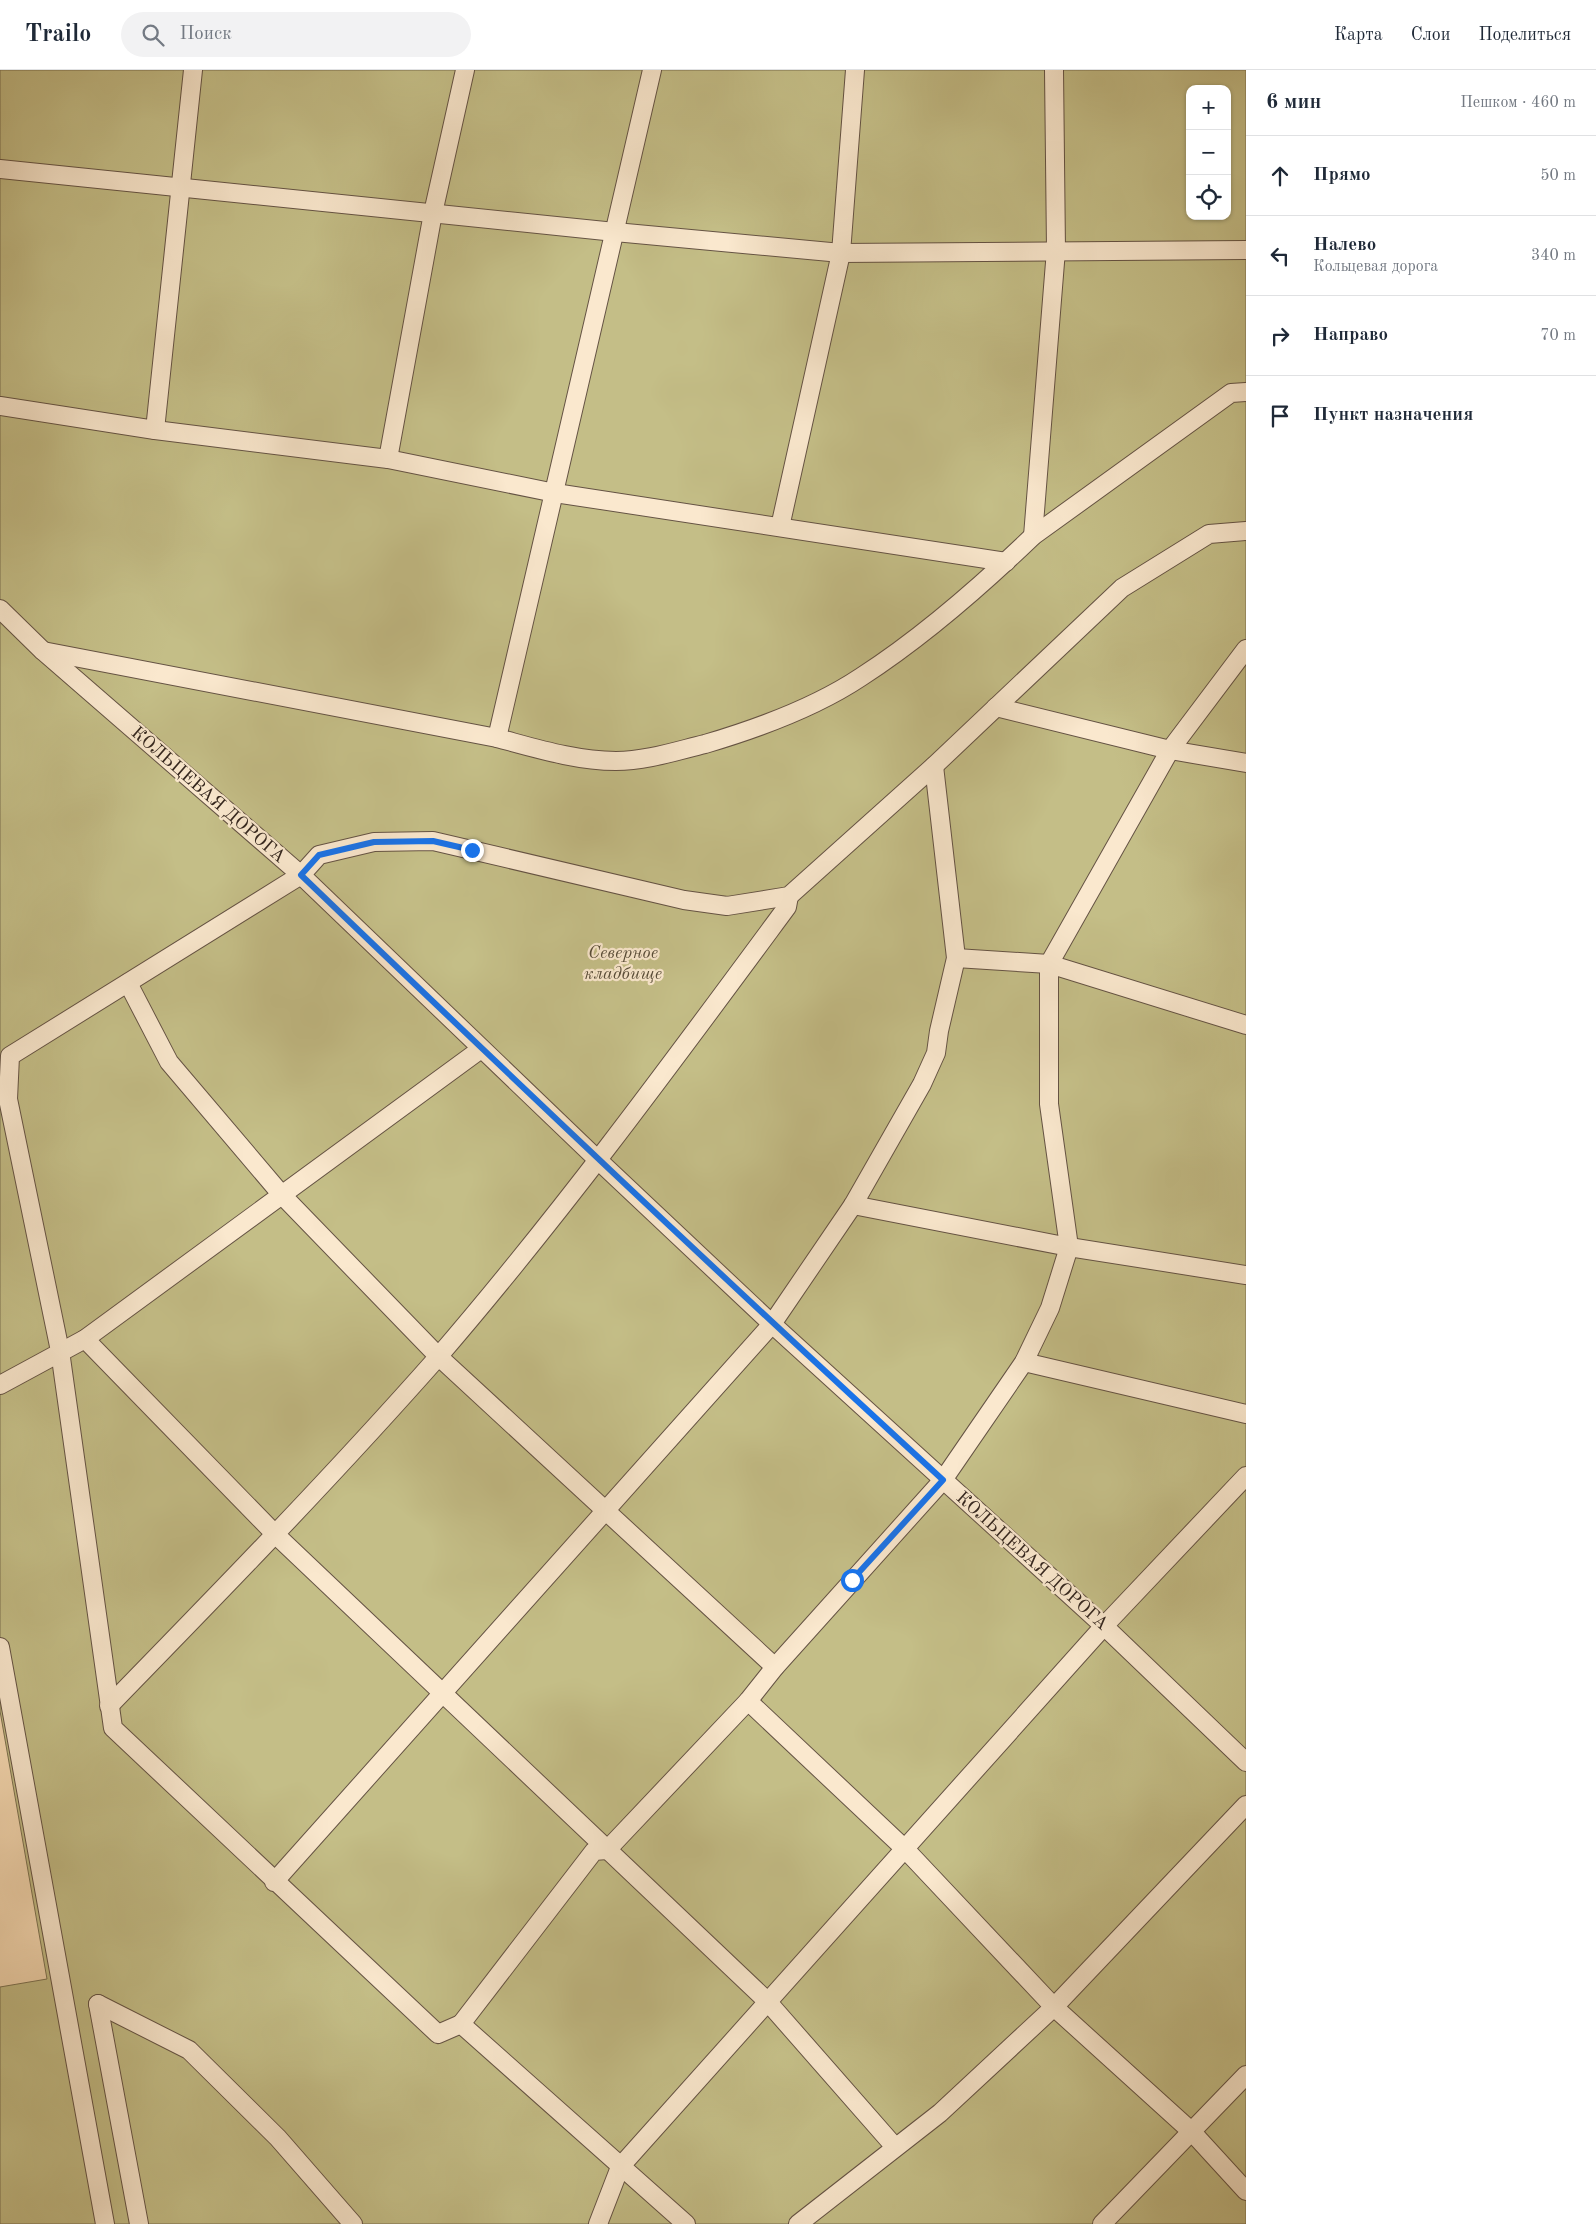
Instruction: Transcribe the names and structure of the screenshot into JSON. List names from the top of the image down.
{
  "streets": {
    "lane": ["КОЛЬЦЕВАЯ ДОРОГА"]
  },
  "parks": ["Северное кладбище"],
  "page": {
    "header": "Trailo",
    "search": "Поиск",
    "nav": ["Карта", "Слои", "Поделиться"],
    "heading": ["6 мин", "Пешком · 460 m"],
    "map_buttons": ["+", "−"],
    "list": [
      ["Прямо", "50 m"],
      ["Налево", "Кольцевая дорога", "340 m"],
      ["Направо", "70 m"],
      "Пункт назначения"
    ]
  }
}
